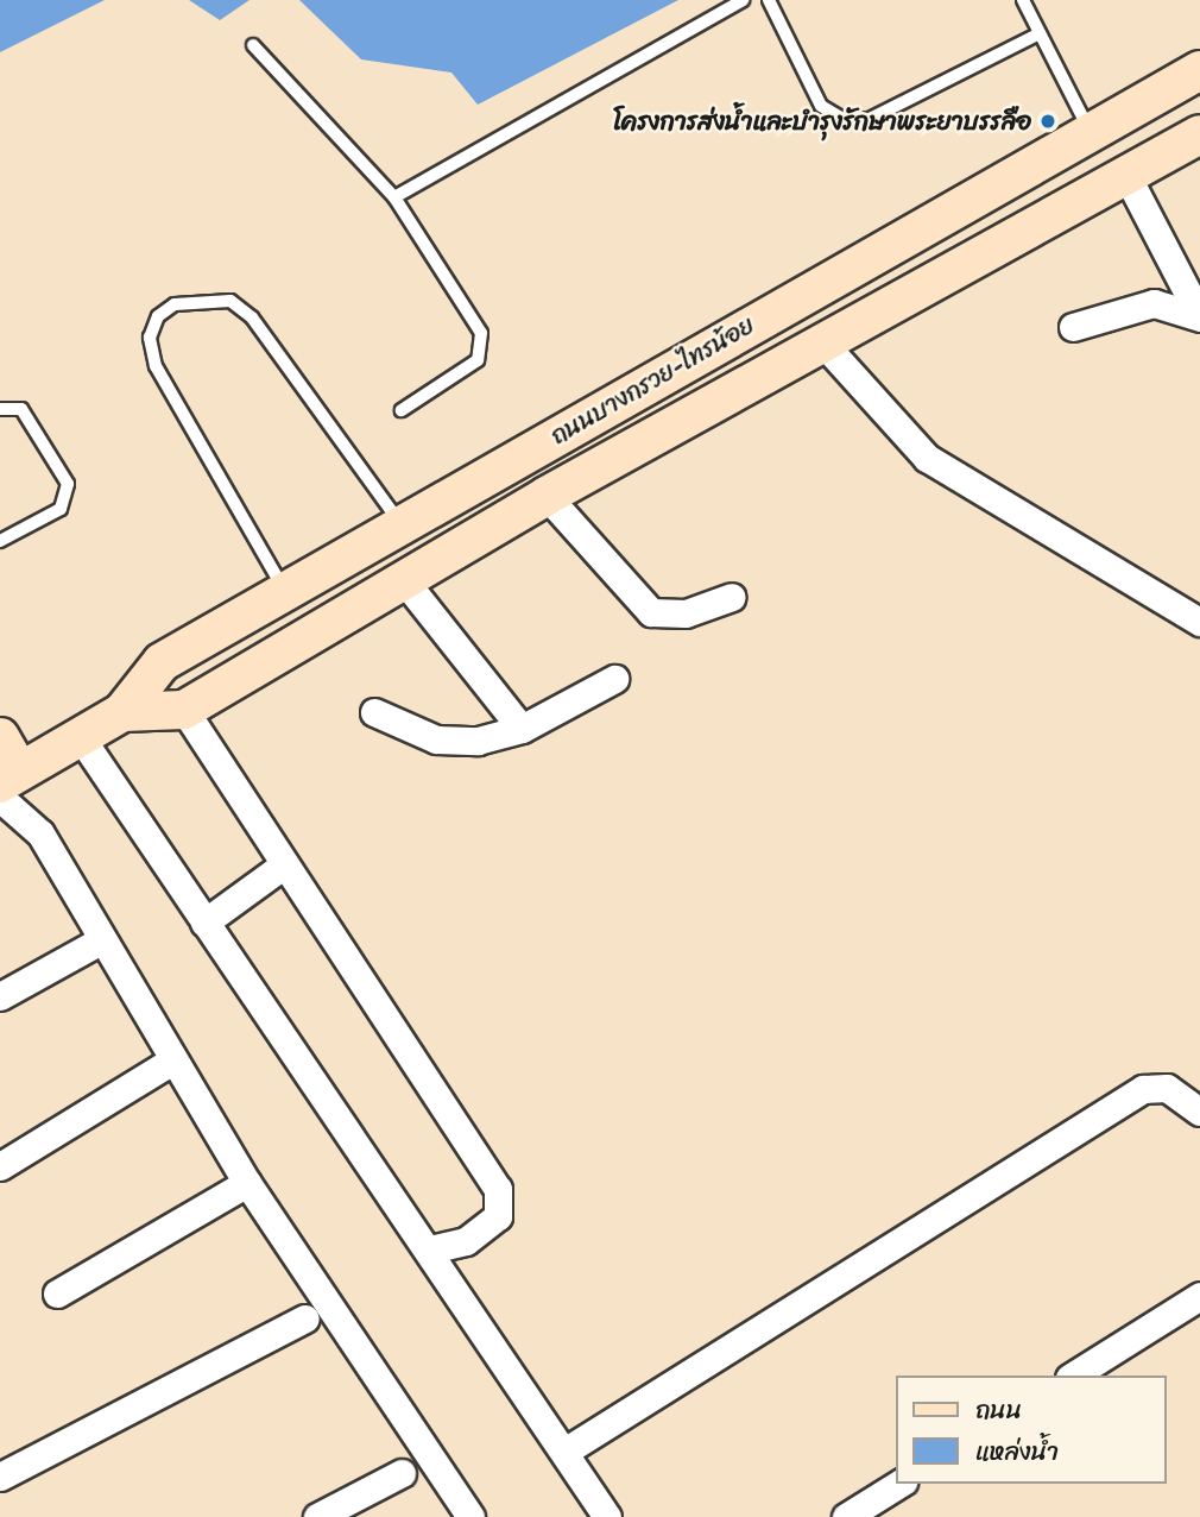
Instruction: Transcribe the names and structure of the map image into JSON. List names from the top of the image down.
{
  "streets": {
    "main road": ["ถนนบางกรวย-ไทรน้อย"]
  },
  "places": ["โครงการส่งน้ำและบำรุงรักษาพระยาบรรลือ"],
  "legend": ["ถนน", "แหล่งน้ำ"]
}
